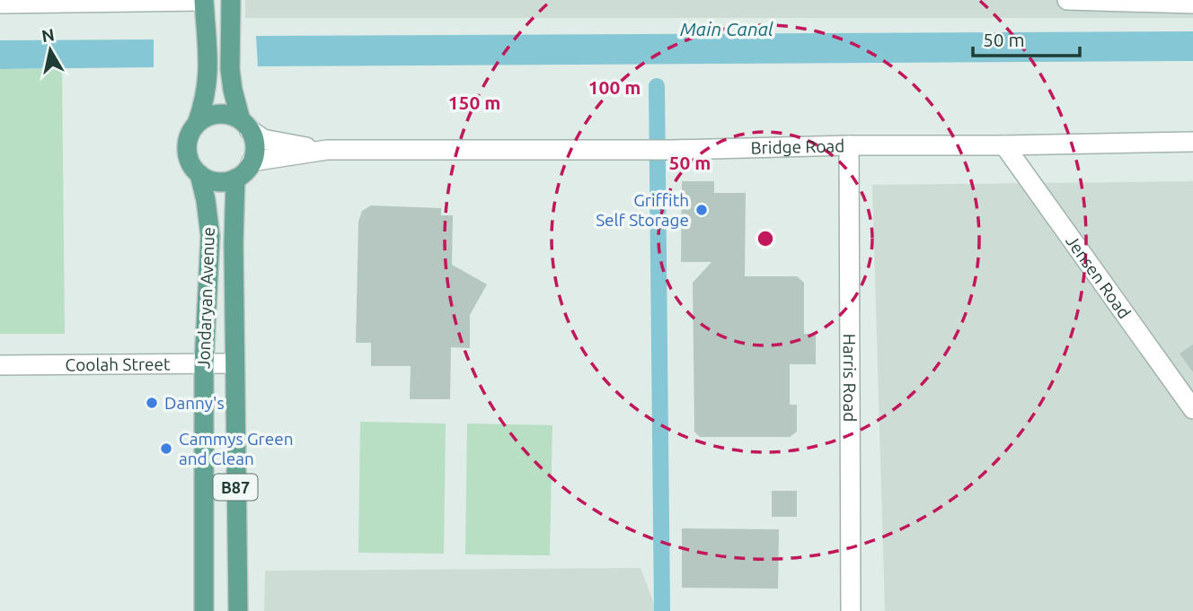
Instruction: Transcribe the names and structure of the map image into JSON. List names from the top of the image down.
{
  "streets": {
    "main road": ["Jondaryan Avenue", "B87"],
    "street": [
      "Bridge Road",
      "Jensen Road",
      "Coolah Street",
      "Harris Road"
    ]
  },
  "crossings": [
    ["Bridge Road", "Jensen Road"],
    ["Bridge Road", "Jondaryan Avenue"],
    ["Bridge Road", "Harris Road"],
    ["Bridge Road", "B87"],
    ["Jondaryan Avenue", "Coolah Street"],
    ["Jondaryan Avenue", "B87"]
  ],
  "water": ["Main Canal"],
  "places": ["Griffith Self Storage", "Danny's", "Cammys Green and Clean"],
  "scale_bar": "50 m",
  "north": "top",
  "rings": ["100 m", "150 m", "50 m"]
}
